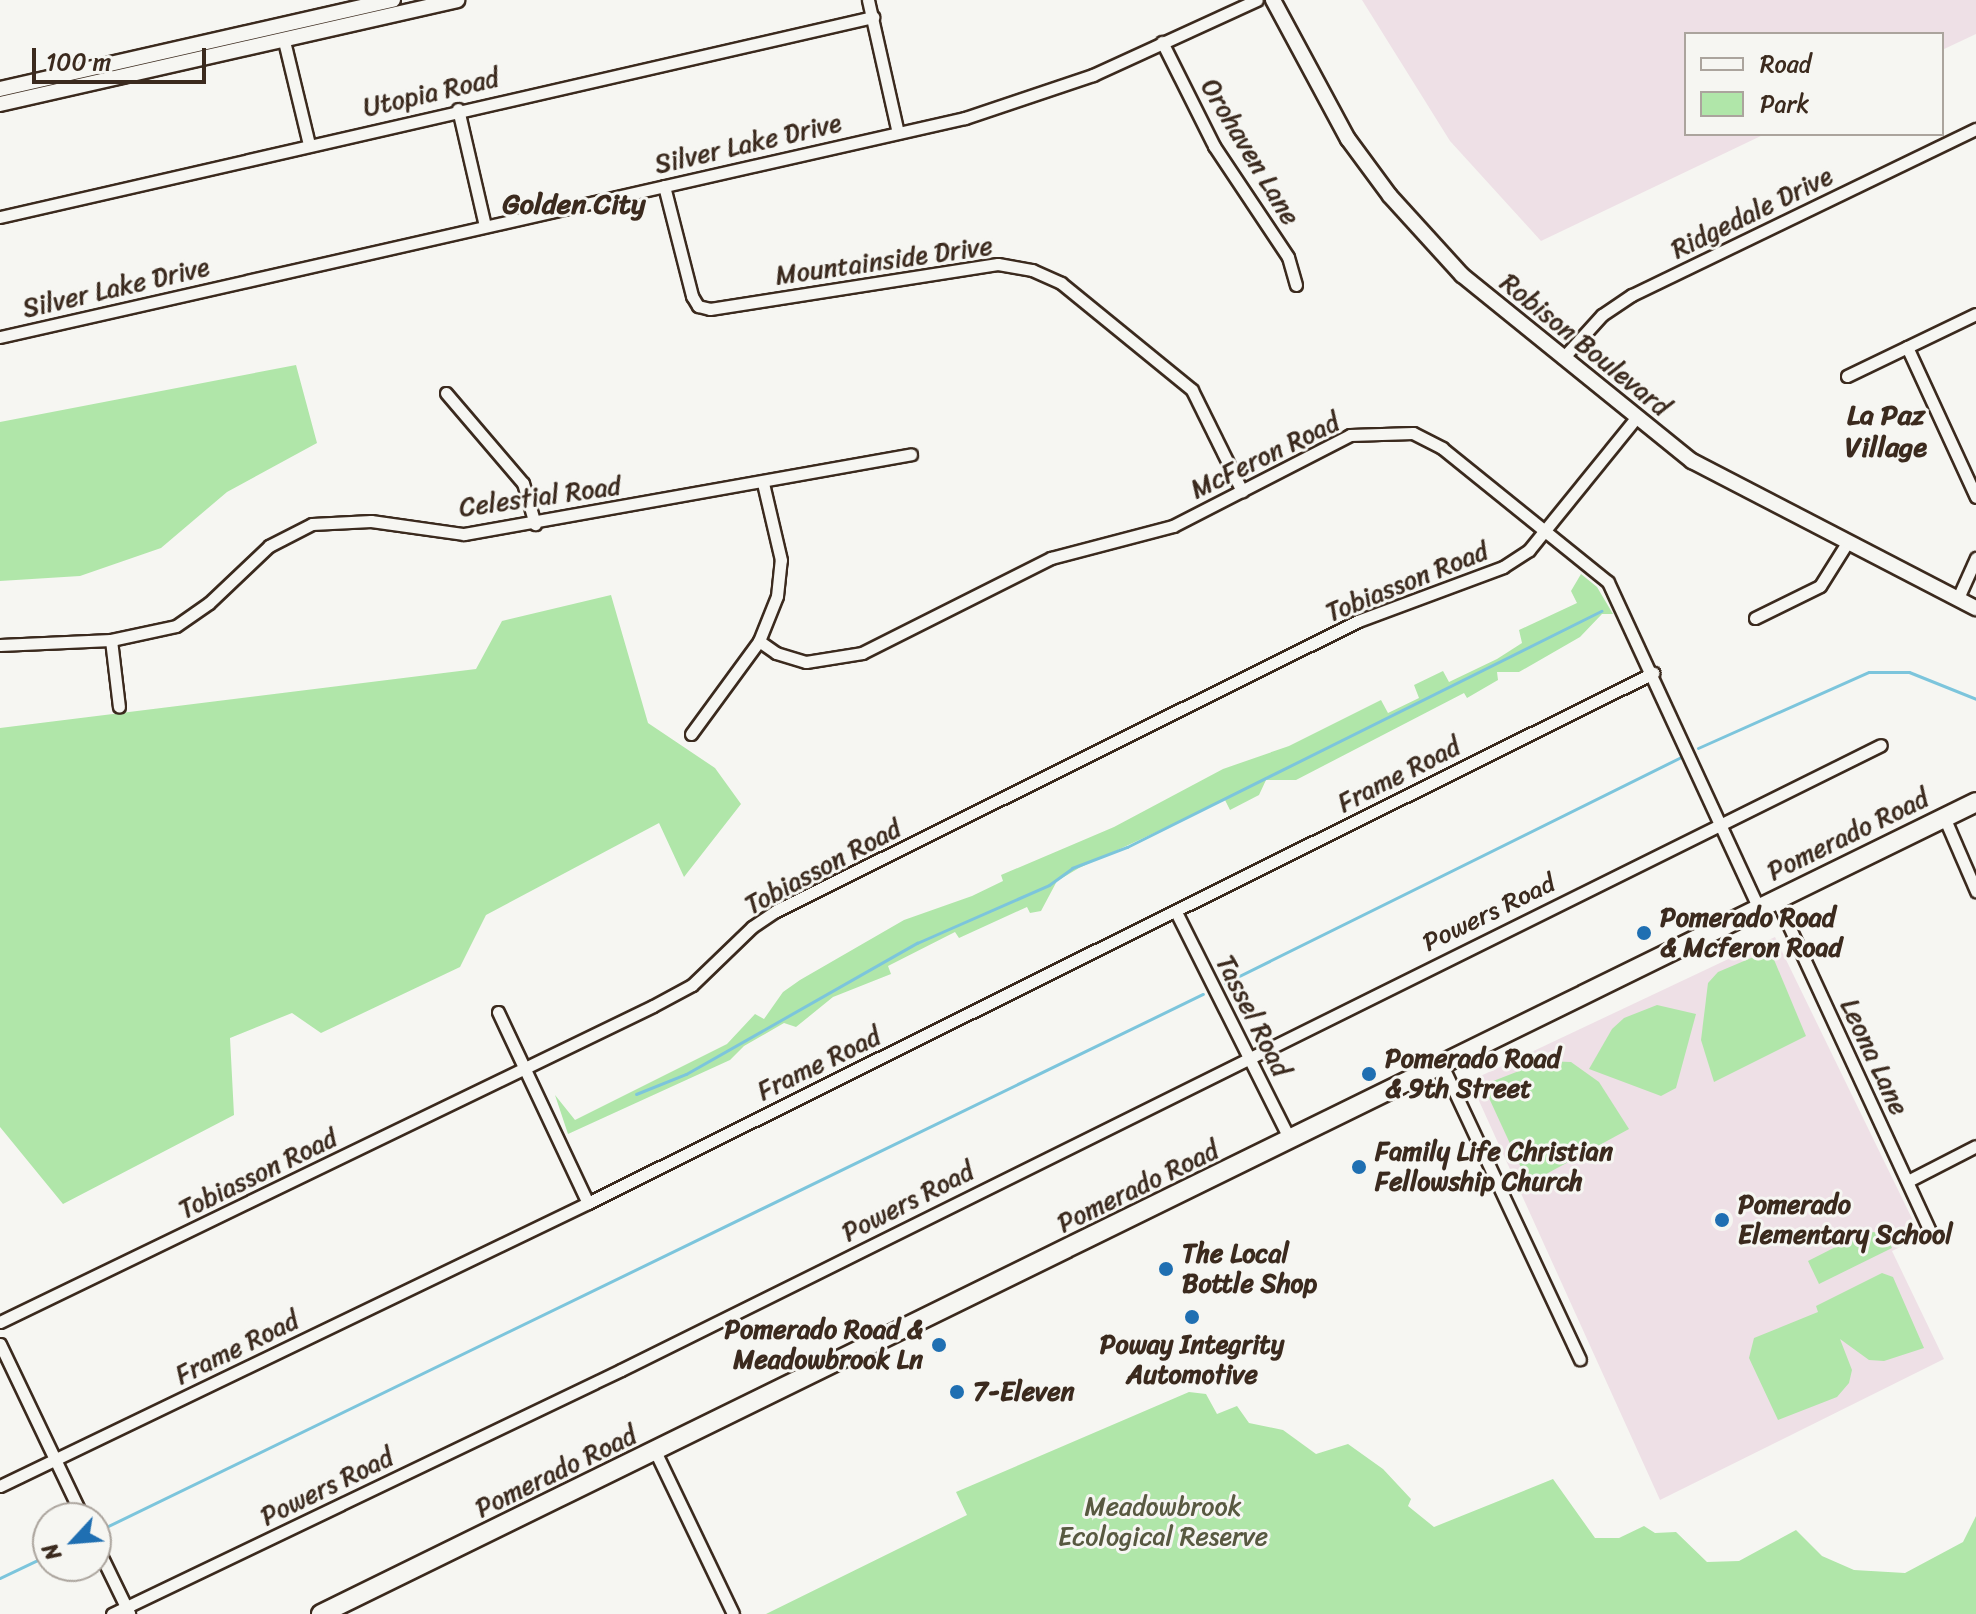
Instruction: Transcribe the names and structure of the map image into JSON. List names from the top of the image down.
{
  "streets": {
    "main road": ["Pomerado Road"],
    "street": [
      "Utopia Road",
      "Silver Lake Drive",
      "Orohaven Lane",
      "Ridgedale Drive",
      "Mountainside Drive",
      "Robison Boulevard",
      "McFeron Road",
      "Celestial Road",
      "Tobiasson Road",
      "Frame Road",
      "Powers Road",
      "Tassel Road",
      "Leona Lane"
    ]
  },
  "crossings": [
    ["Silver Lake Drive", "Orohaven Lane"],
    ["Silver Lake Drive", "Mountainside Drive"],
    ["Ridgedale Drive", "Robison Boulevard"],
    ["Mountainside Drive", "McFeron Road"],
    ["Robison Boulevard", "Tobiasson Road"],
    ["McFeron Road", "Tobiasson Road"],
    ["McFeron Road", "Frame Road"],
    ["McFeron Road", "Pomerado Road"],
    ["McFeron Road", "Powers Road"],
    ["Frame Road", "Tassel Road"],
    ["Pomerado Road", "Tassel Road"],
    ["Pomerado Road", "Leona Lane"],
    ["Powers Road", "Tassel Road"]
  ],
  "districts": ["Golden City", "La Paz Village"],
  "parks": ["Meadowbrook Ecological Reserve"],
  "places": [
    "Pomerado Road & Mcferon Road",
    "Pomerado Road & 9th Street",
    "Family Life Christian Fellowship Church",
    "Pomerado Elementary School",
    "The Local Bottle Shop",
    "Poway Integrity Automotive",
    "Pomerado Road & Meadowbrook Ln",
    "7-Eleven"
  ],
  "legend": ["Road", "Park"],
  "scale_bar": "100 m",
  "north": "bottom left"
}
